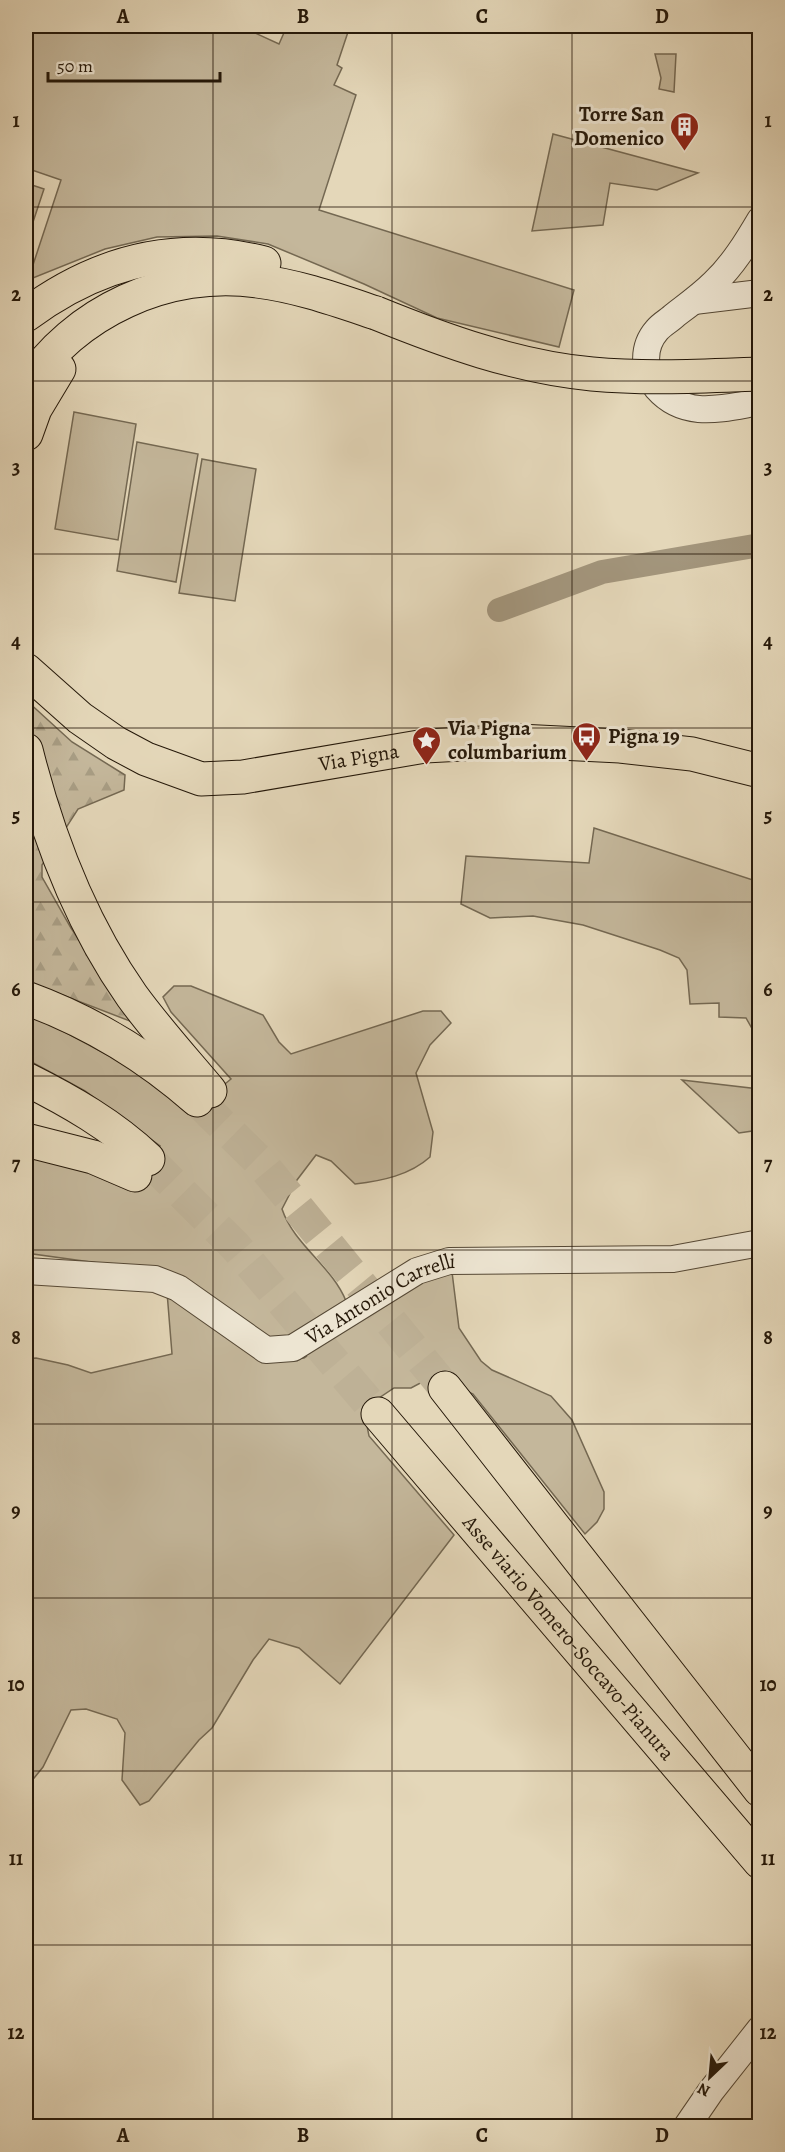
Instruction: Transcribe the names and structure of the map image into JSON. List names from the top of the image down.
{
  "streets": {
    "main road": ["Via Pigna", "Asse viario Vomero-Soccavo-Pianura"],
    "street": ["Via Antonio Carrelli"]
  },
  "places": {
    "building": ["Torre San Domenico"],
    "bus stop": ["Pigna 19"],
    "place": ["Via Pigna columbarium"]
  },
  "scale_bar": "50 m",
  "north": "bottom left",
  "grid": {
    "columns": [
      "A",
      "B",
      "C",
      "D"
    ],
    "rows": [
      "1",
      "2",
      "3",
      "4",
      "5",
      "6",
      "7",
      "8",
      "9",
      "10",
      "11",
      "12"
    ]
  }
}
